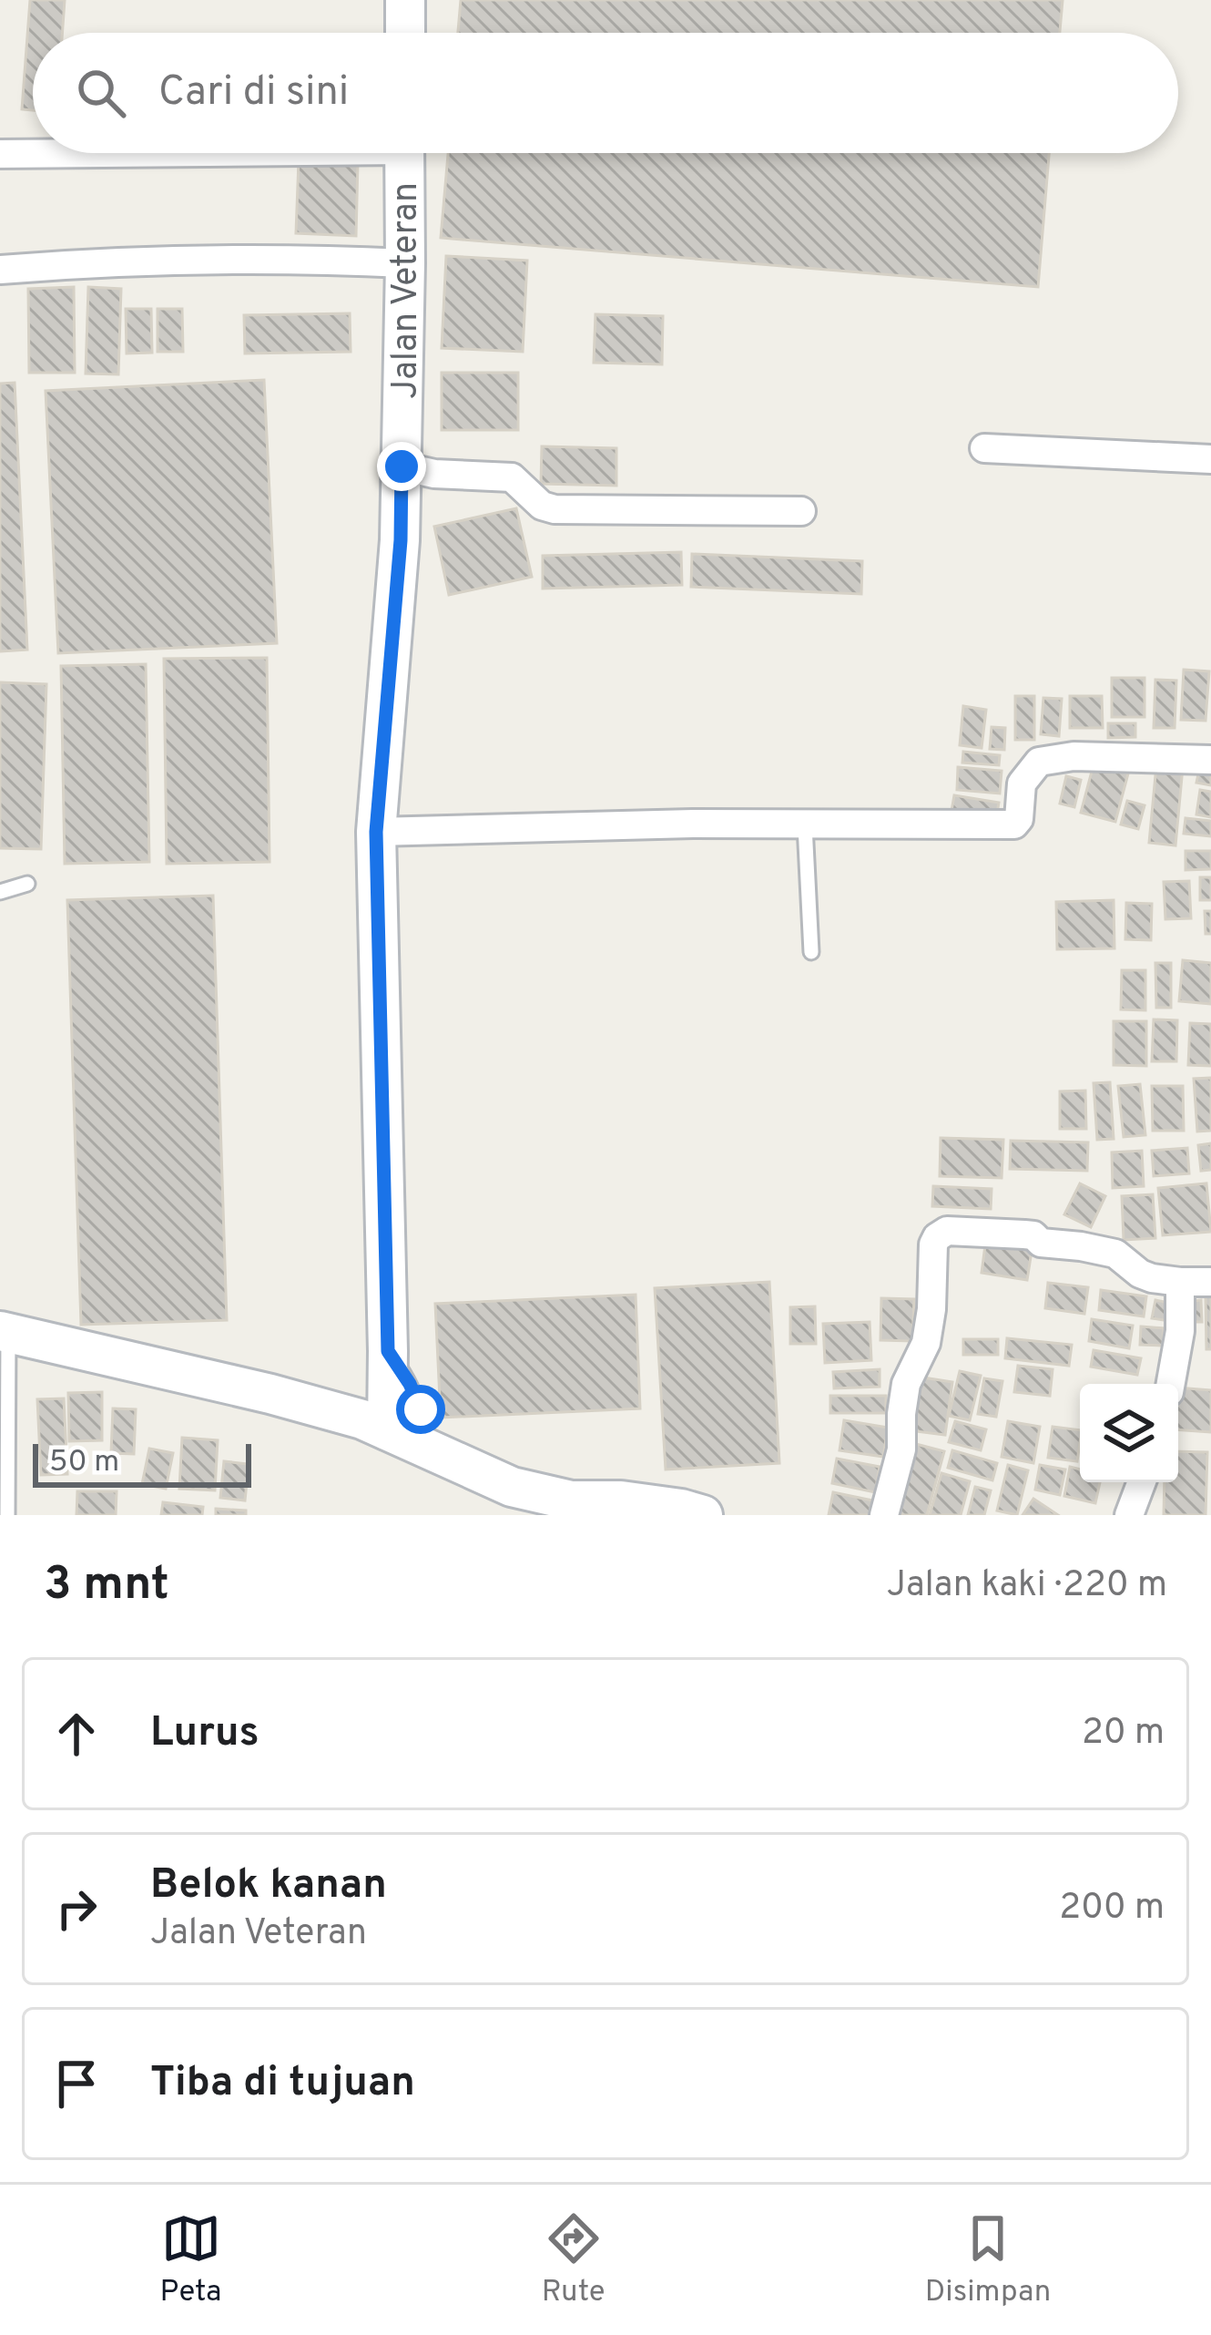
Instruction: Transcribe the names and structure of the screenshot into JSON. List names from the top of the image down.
{
  "streets": {
    "main road": ["Jalan Veteran"]
  },
  "scale_bar": "50 m",
  "page": {
    "search": "Cari di sini",
    "scale": "50 m",
    "heading": ["3 mnt", "Jalan kaki · 220 m"],
    "list": [
      ["Lurus", "20 m"],
      ["Belok kanan", "Jalan Veteran", "200 m"],
      "Tiba di tujuan"
    ],
    "nav": ["Peta", "Rute", "Disimpan"]
  }
}
